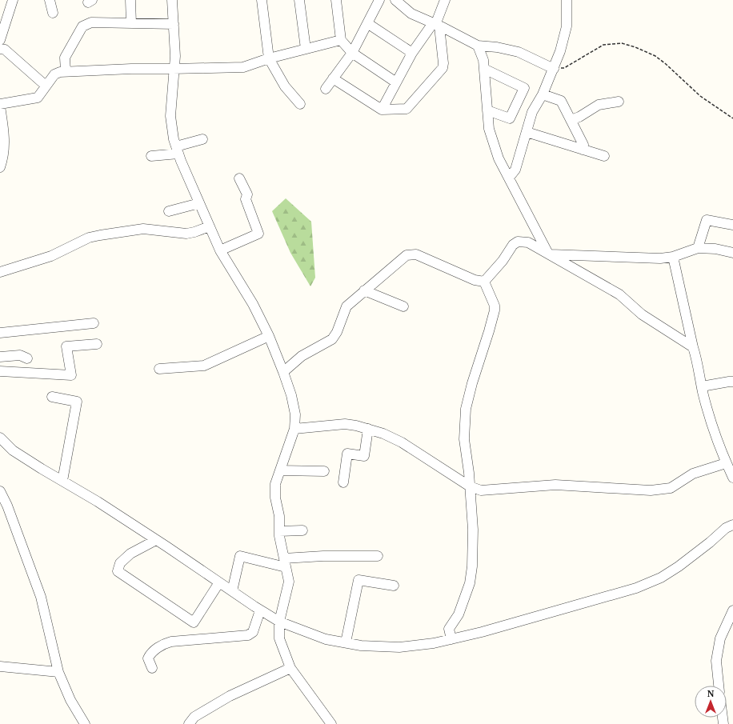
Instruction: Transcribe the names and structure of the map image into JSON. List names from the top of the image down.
{
  "north": "top"
}
